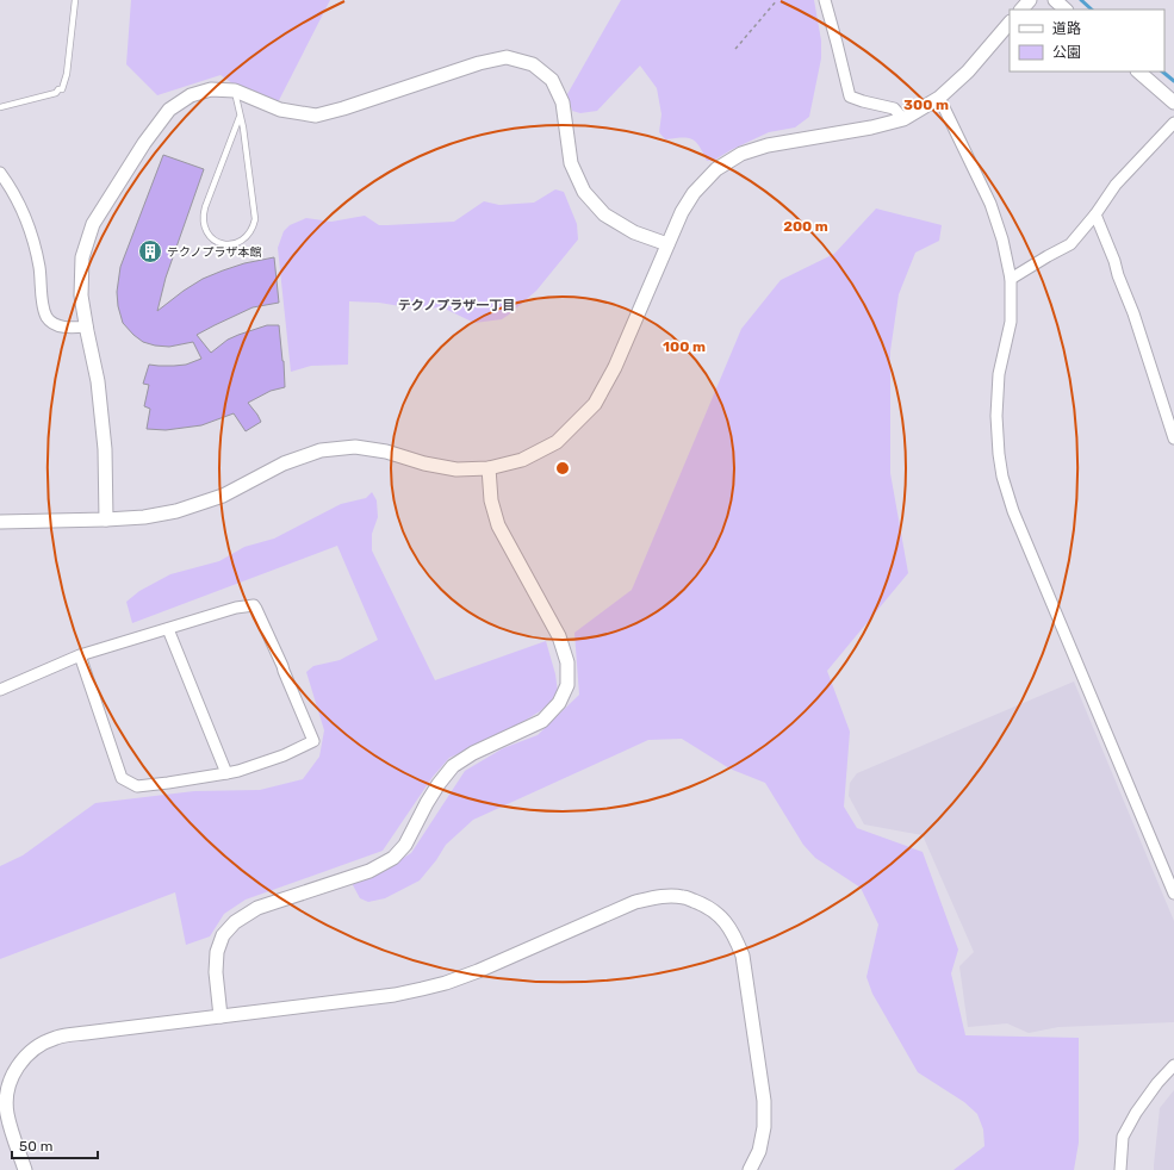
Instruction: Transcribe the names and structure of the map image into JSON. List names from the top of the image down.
{
  "districts": ["テクノプラザ一丁目"],
  "places": {
    "building": ["テクノプラザ本館"]
  },
  "legend": ["道路", "公園"],
  "scale_bar": "50 m",
  "rings": ["300 m", "200 m", "100 m"]
}
